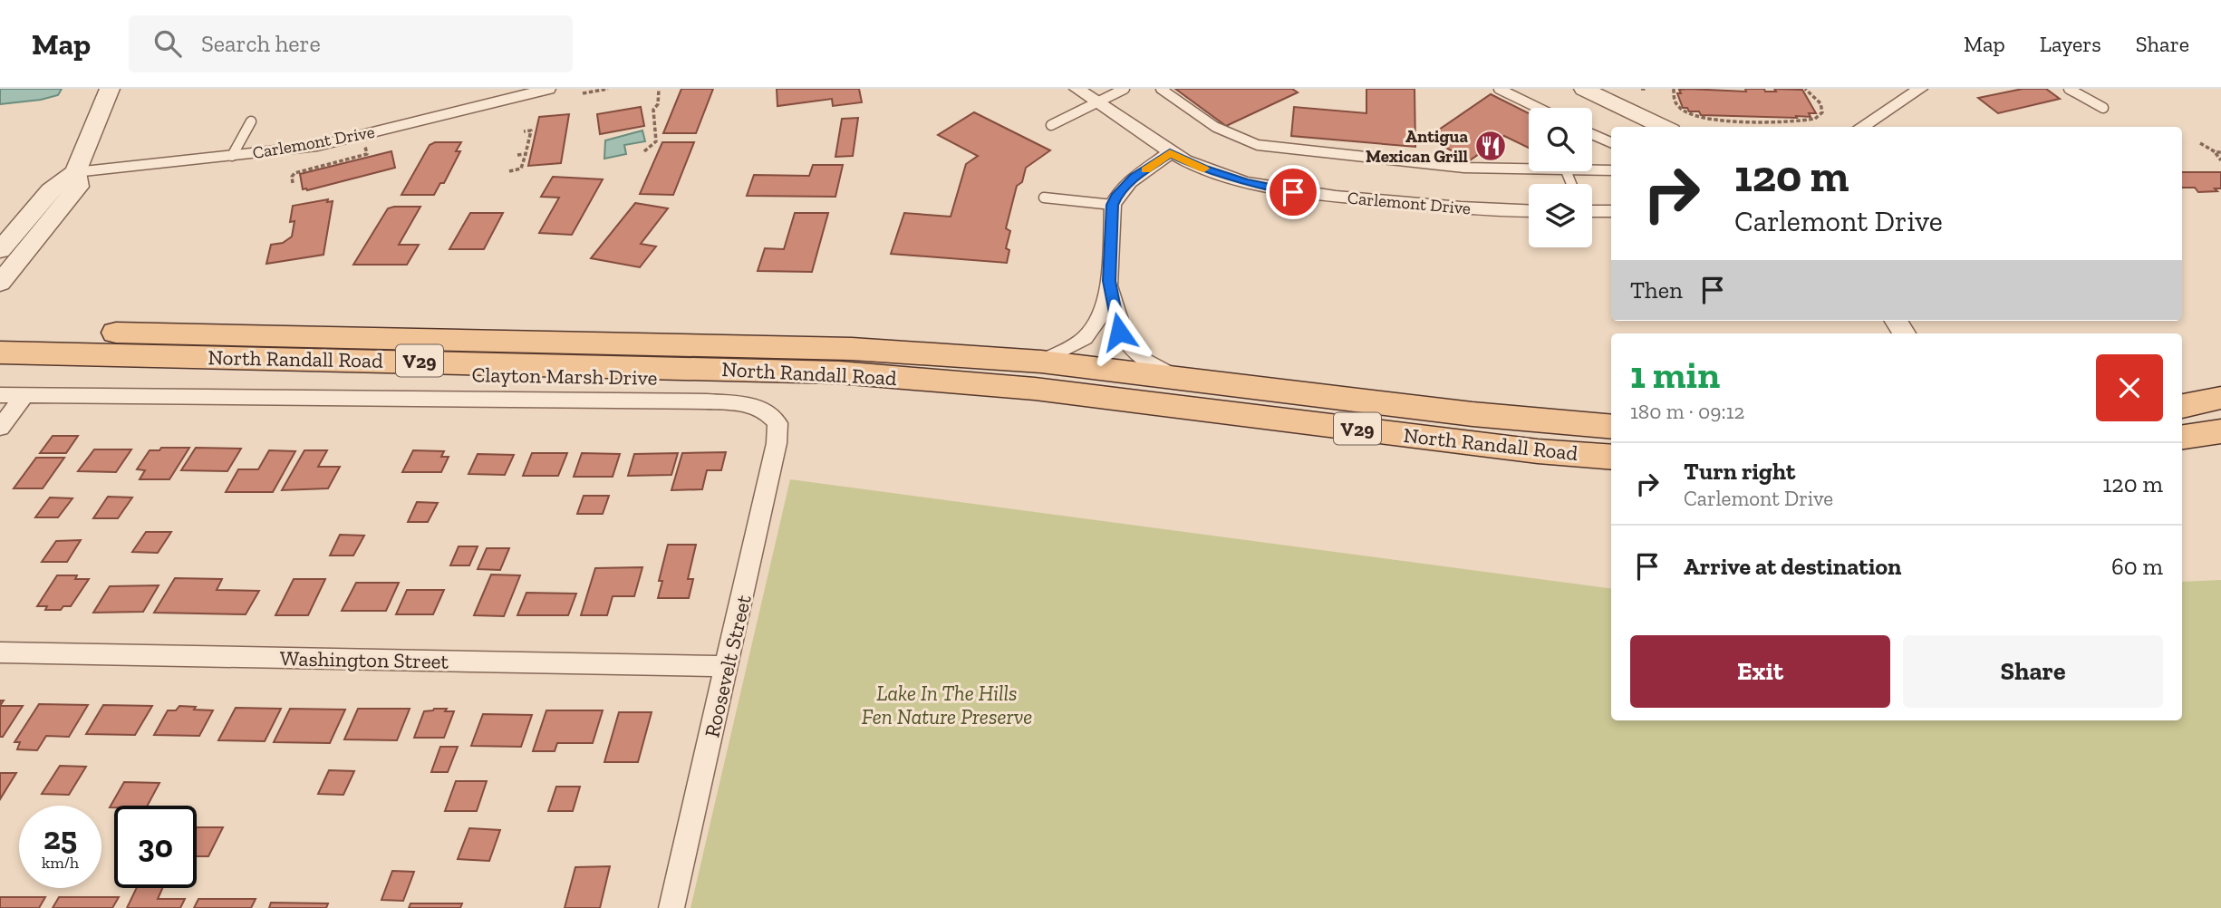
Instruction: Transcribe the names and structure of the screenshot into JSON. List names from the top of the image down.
{
  "streets": {
    "main road": ["North Randall Road", "V29"],
    "street": [
      "Carlemont Drive",
      "Clayton Marsh Drive",
      "Washington Street",
      "Roosevelt Street"
    ]
  },
  "crossings": [
    ["Clayton Marsh Drive", "Roosevelt Street"],
    ["Washington Street", "Roosevelt Street"]
  ],
  "parks": ["Lake In The Hills Fen Nature Preserve"],
  "places": {
    "restaurant": ["Antigua Mexican Grill"]
  },
  "page": {
    "header": "Map",
    "search": "Search here",
    "nav": ["Map", "Layers", "Share"],
    "turn": ["120 m", "Carlemont Drive"],
    "then": "Then",
    "heading": ["1 min", "180 m · 09:12"],
    "list": [
      {
        "name": "Turn right",
        "note": "Carlemont Drive",
        "value": "120 m"
      },
      {
        "name": "Arrive at destination",
        "value": "60 m"
      }
    ],
    "buttons": ["Exit", "Share"],
    "speed": "25 km/h",
    "limit": "30"
  }
}
